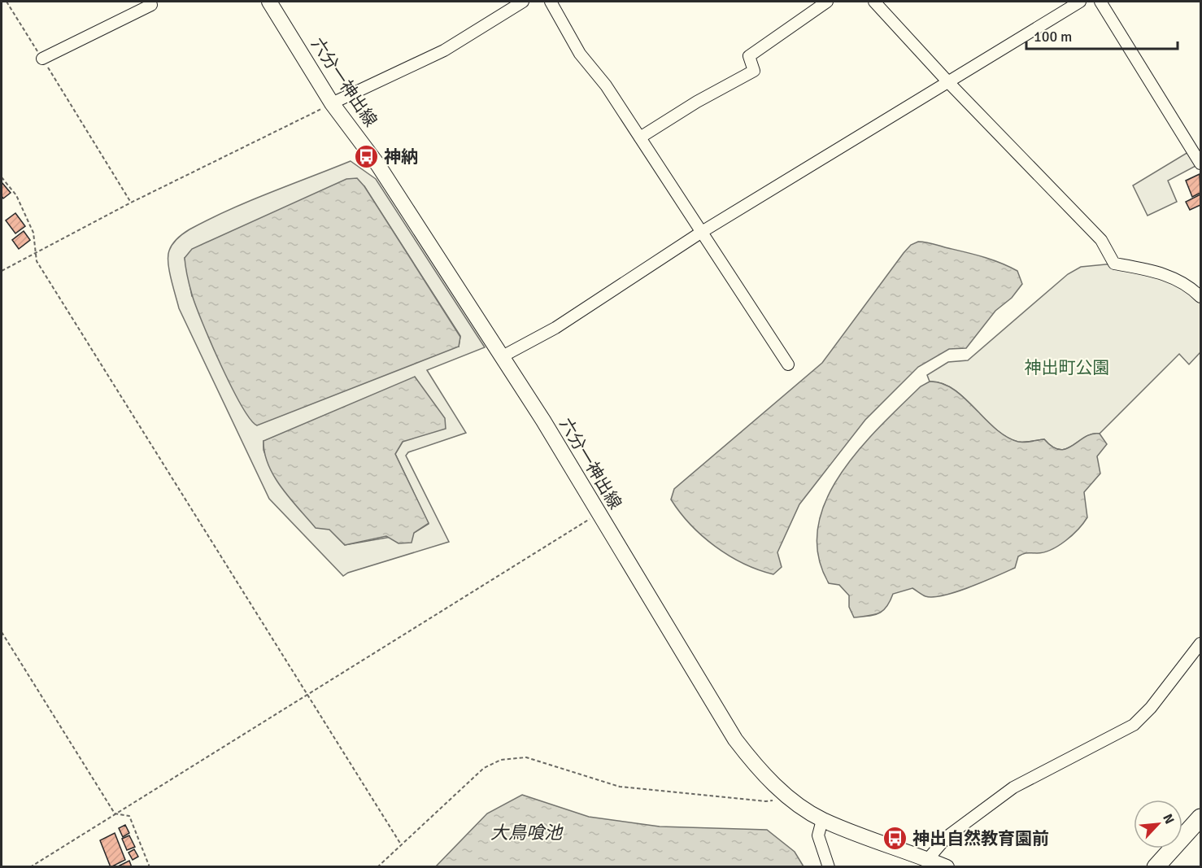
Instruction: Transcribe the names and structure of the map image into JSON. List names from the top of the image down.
{
  "streets": {
    "main road": ["六分一神出線"]
  },
  "water": ["大鳥喰池"],
  "parks": ["神出町公園"],
  "places": {
    "bus stop": ["神納", "神出自然教育園前"]
  },
  "scale_bar": "100 m",
  "north": "top right"
}
